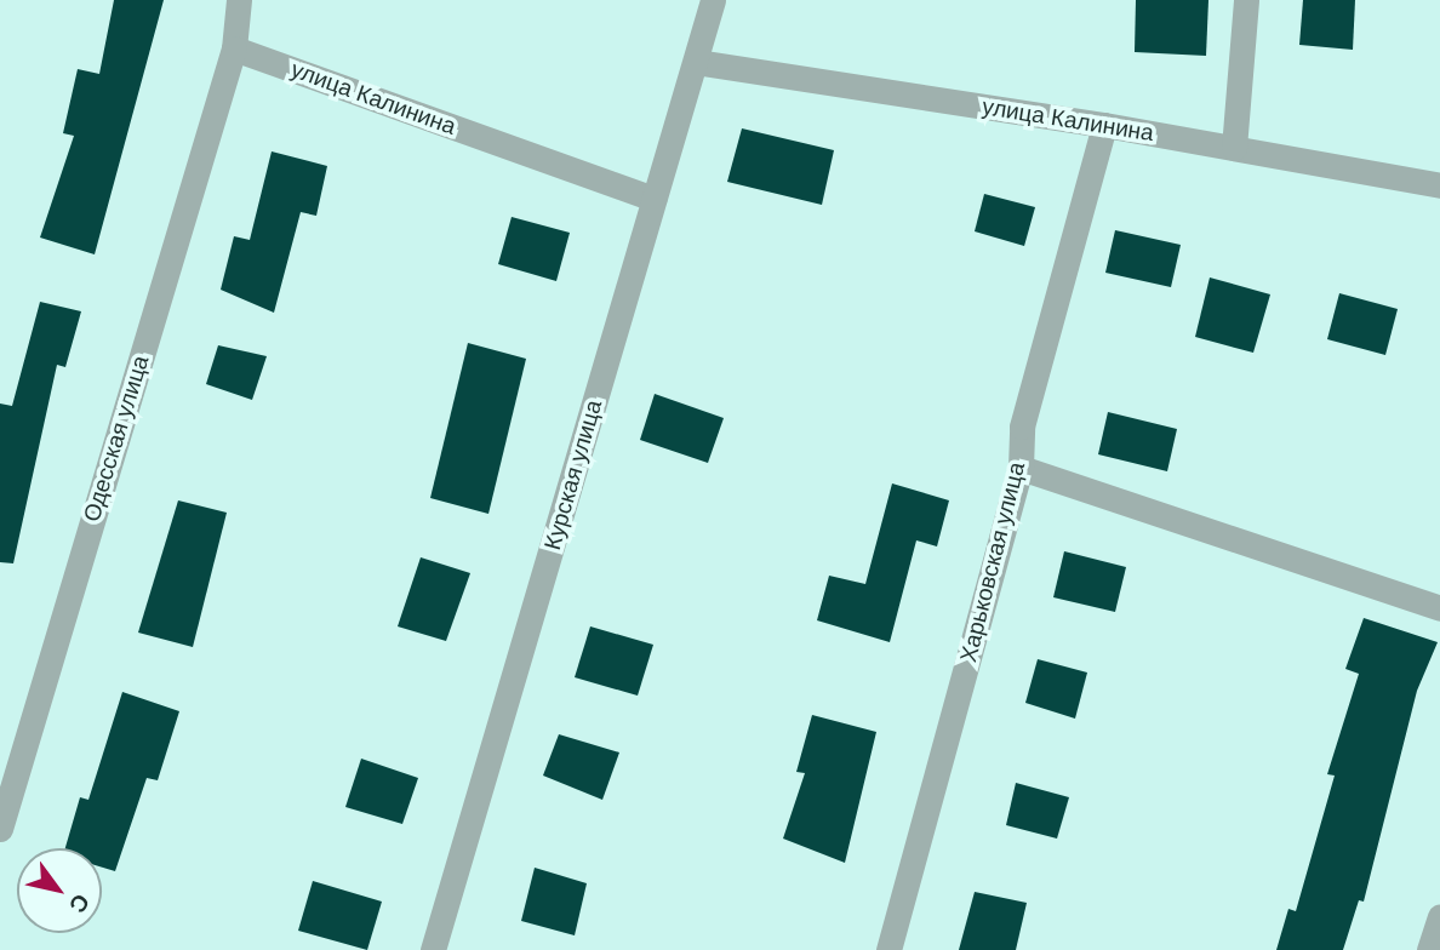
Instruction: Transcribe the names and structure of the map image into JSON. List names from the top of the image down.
{
  "streets": {
    "street": [
      "улица Калинина",
      "Одесская улица",
      "Курская улица",
      "Харьковская улица"
    ]
  },
  "crossings": [
    ["улица Калинина", "Одесская улица"],
    ["улица Калинина", "Курская улица"],
    ["улица Калинина", "Харьковская улица"]
  ],
  "north": "bottom right"
}
